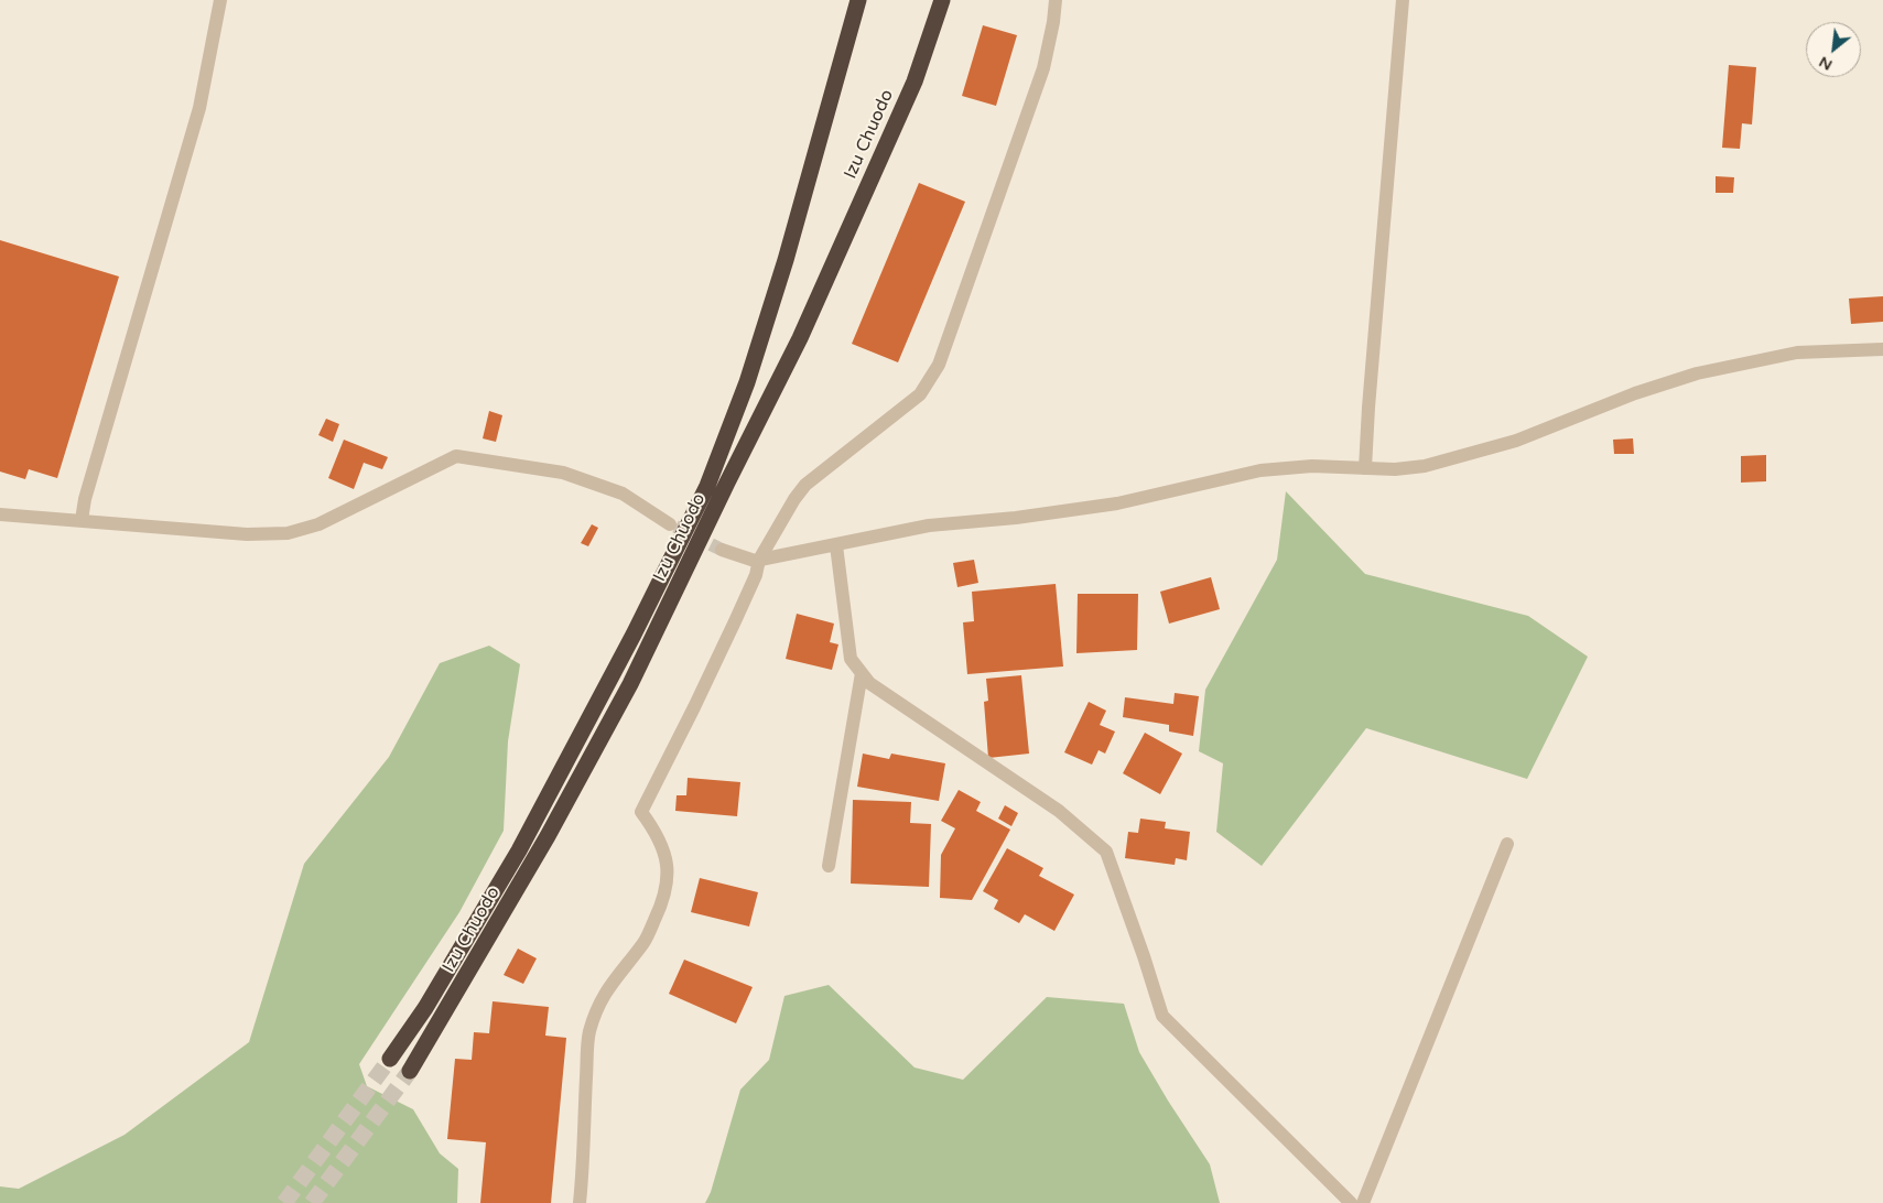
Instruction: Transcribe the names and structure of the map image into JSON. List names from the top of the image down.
{
  "streets": {
    "highway": ["Izu Chuodo"]
  },
  "north": "bottom left"
}
